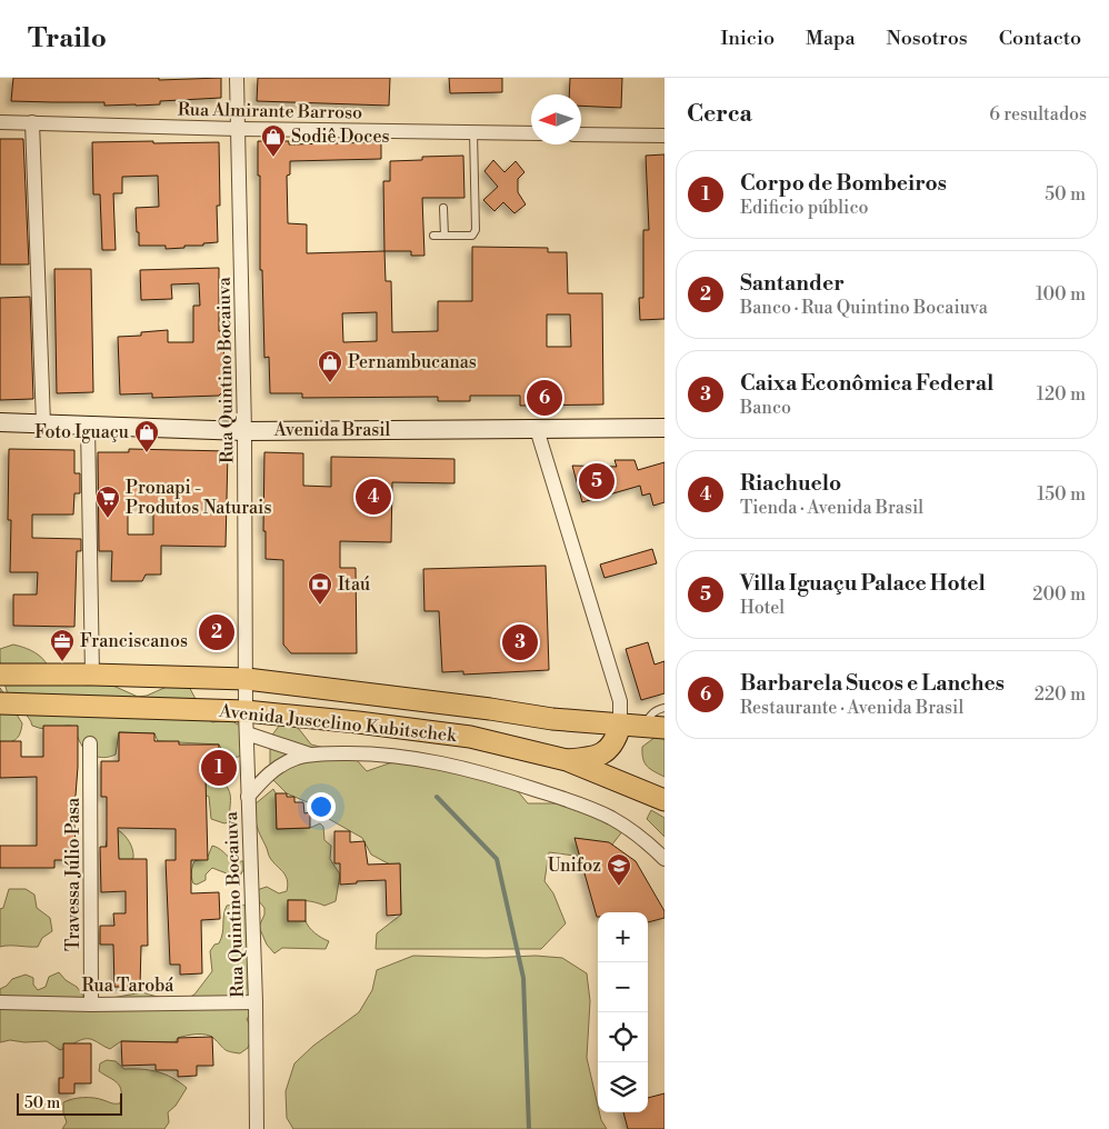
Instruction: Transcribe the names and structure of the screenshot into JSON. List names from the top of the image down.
{
  "streets": {
    "main road": ["Avenida Juscelino Kubitschek"],
    "street": [
      "Rua Almirante Barroso",
      "Rua Quintino Bocaiuva",
      "Avenida Brasil",
      "Travessa Júlio Pasa",
      "Rua Tarobá"
    ]
  },
  "crossings": [
    ["Rua Almirante Barroso", "Rua Quintino Bocaiuva"],
    ["Rua Quintino Bocaiuva", "Avenida Brasil"],
    ["Rua Quintino Bocaiuva", "Avenida Juscelino Kubitschek"],
    ["Rua Quintino Bocaiuva", "Rua Tarobá"],
    ["Travessa Júlio Pasa", "Rua Tarobá"]
  ],
  "places": {
    "shop": ["Sodiê Doces", "Pernambucanas", "Foto Iguaçu"],
    "supermarket": ["Pronapi - Produtos Naturais"],
    "bank": ["Itaú"],
    "office": ["Franciscanos"],
    "school or university": ["Unifoz"]
  },
  "scale_bar": "50 m",
  "north": "left",
  "page": {
    "header": "Trailo",
    "nav": [
      "Inicio",
      "Mapa",
      "Nosotros",
      "Contacto"
    ],
    "heading": ["Cerca", "6 resultados"],
    "list": [
      {
        "mark": "1",
        "name": "Corpo de Bombeiros",
        "note": "Edificio público",
        "value": "50 m"
      },
      {
        "mark": "2",
        "name": "Santander",
        "note": "Banco · Rua Quintino Bocaiuva",
        "value": "100 m"
      },
      {
        "mark": "3",
        "name": "Caixa Econômica Federal",
        "note": "Banco",
        "value": "120 m"
      },
      {
        "mark": "4",
        "name": "Riachuelo",
        "note": "Tienda · Avenida Brasil",
        "value": "150 m"
      },
      {
        "mark": "5",
        "name": "Villa Iguaçu Palace Hotel",
        "note": "Hotel",
        "value": "200 m"
      },
      {
        "mark": "6",
        "name": "Barbarela Sucos e Lanches",
        "note": "Restaurante · Avenida Brasil",
        "value": "220 m"
      }
    ],
    "pins": [
      "6",
      "5",
      "4",
      "2",
      "3",
      "1"
    ],
    "map_buttons": ["+", "−"],
    "scale": "50 m"
  }
}
